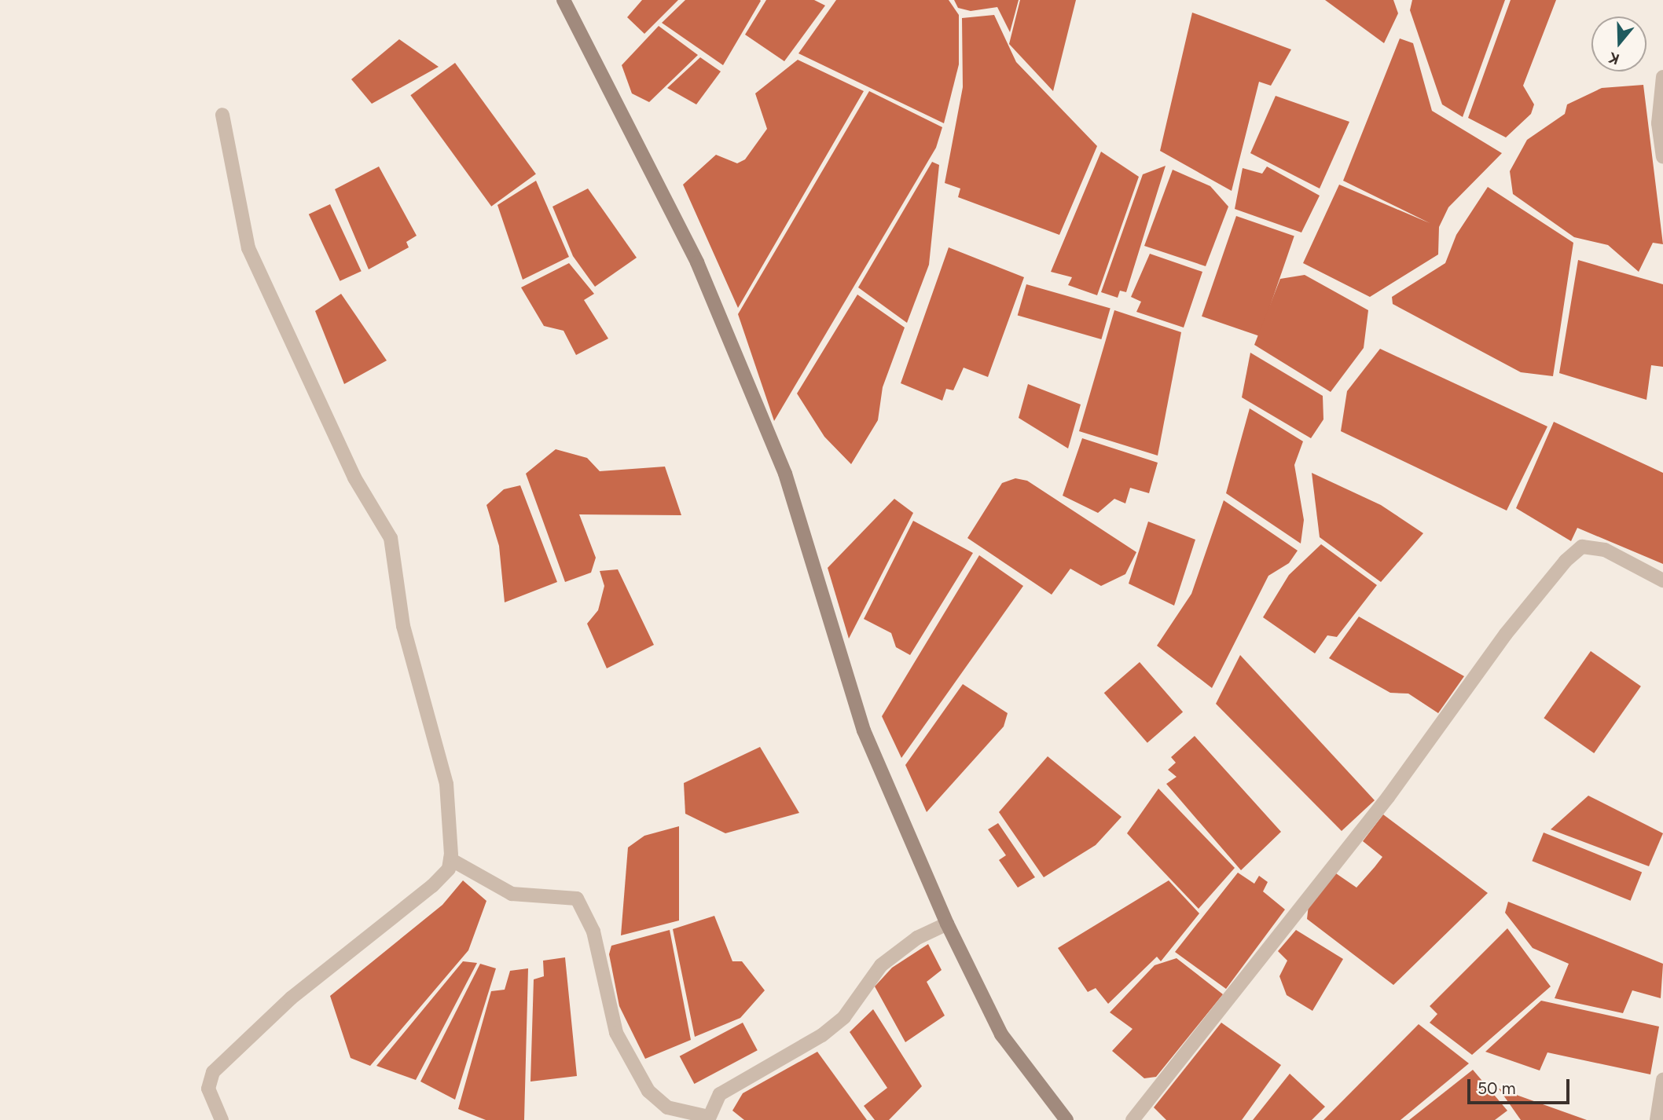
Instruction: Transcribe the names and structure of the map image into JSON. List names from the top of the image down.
{
  "scale_bar": "50 m",
  "north": "bottom"
}
